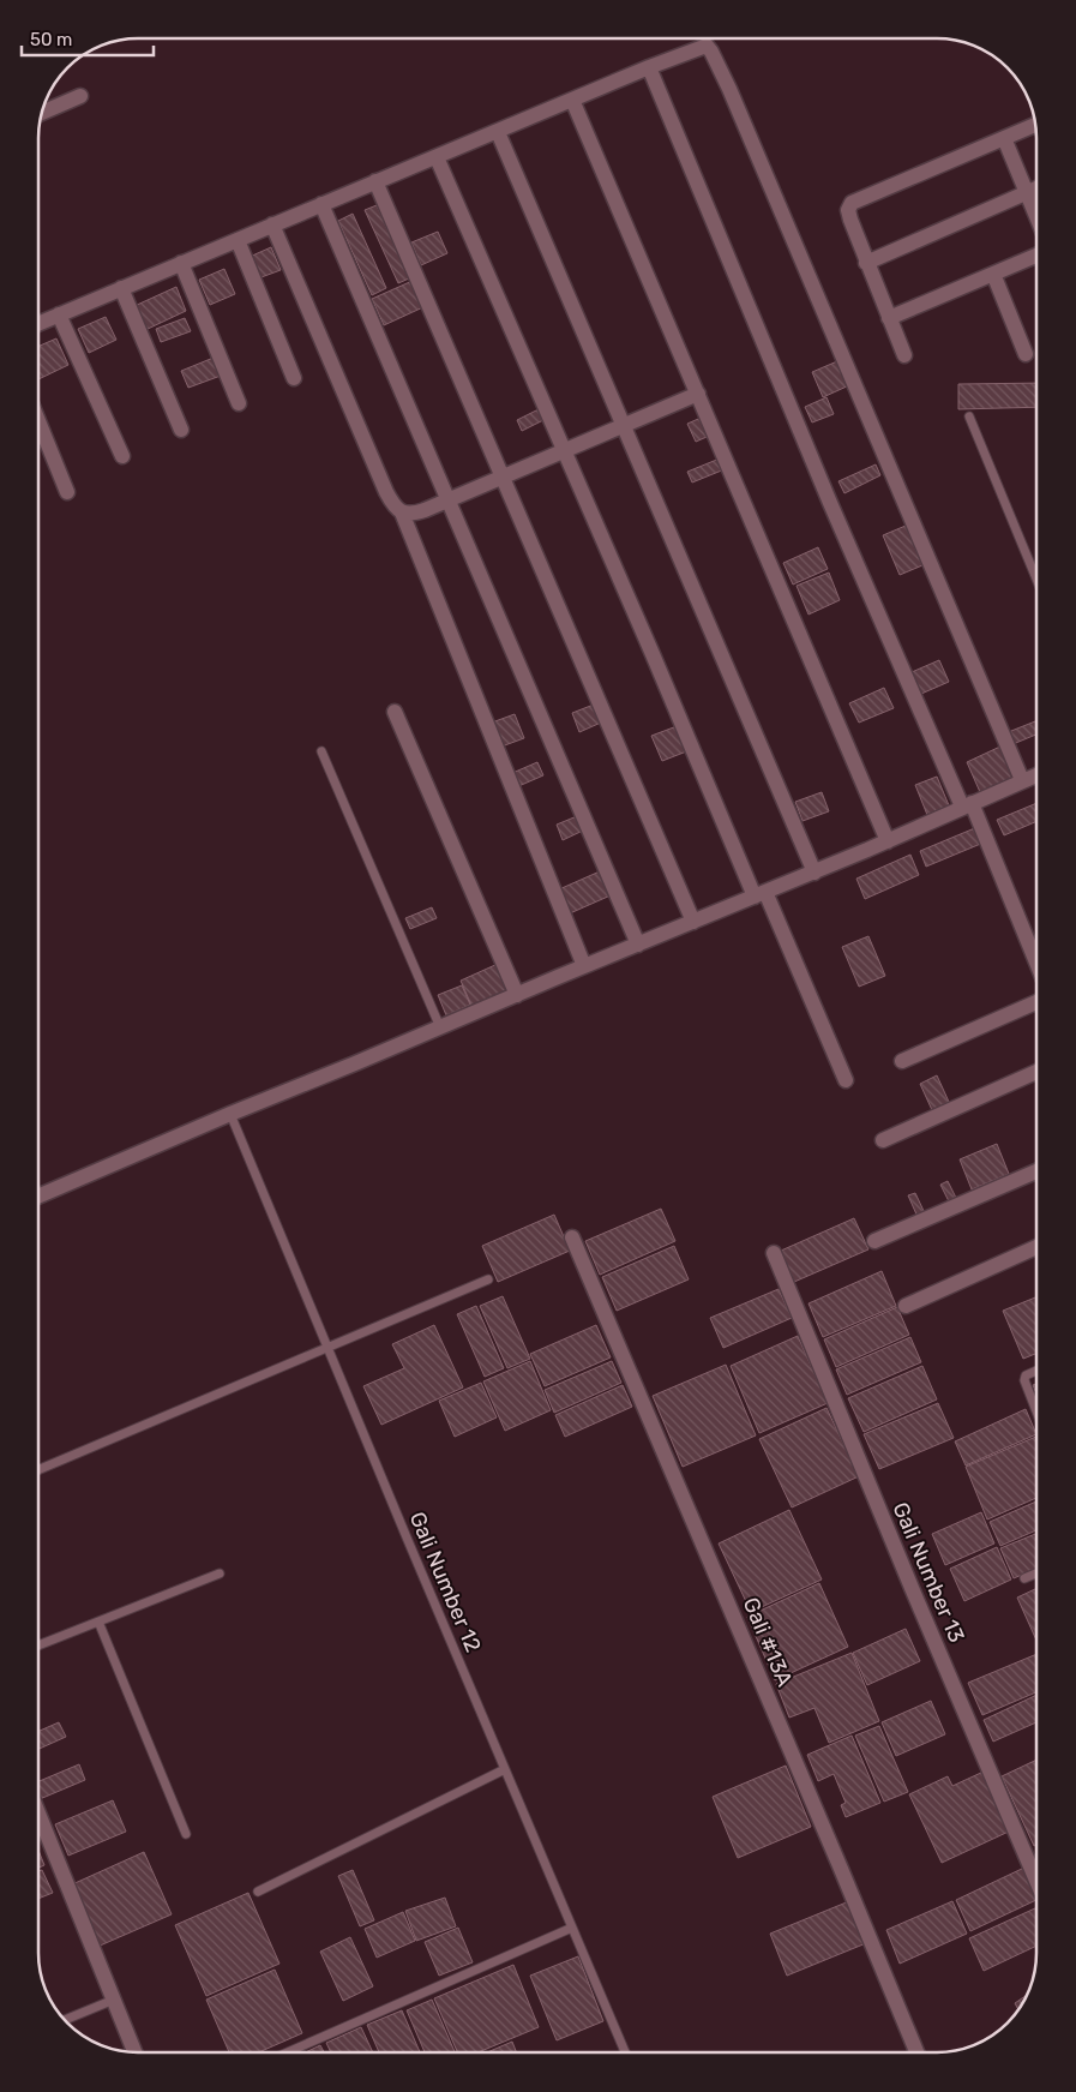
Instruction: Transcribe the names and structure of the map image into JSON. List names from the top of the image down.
{
  "streets": {
    "street": ["Gali Number 13", "Gali #13A"],
    "lane": ["Gali Number 12"]
  },
  "scale_bar": "50 m"
}
